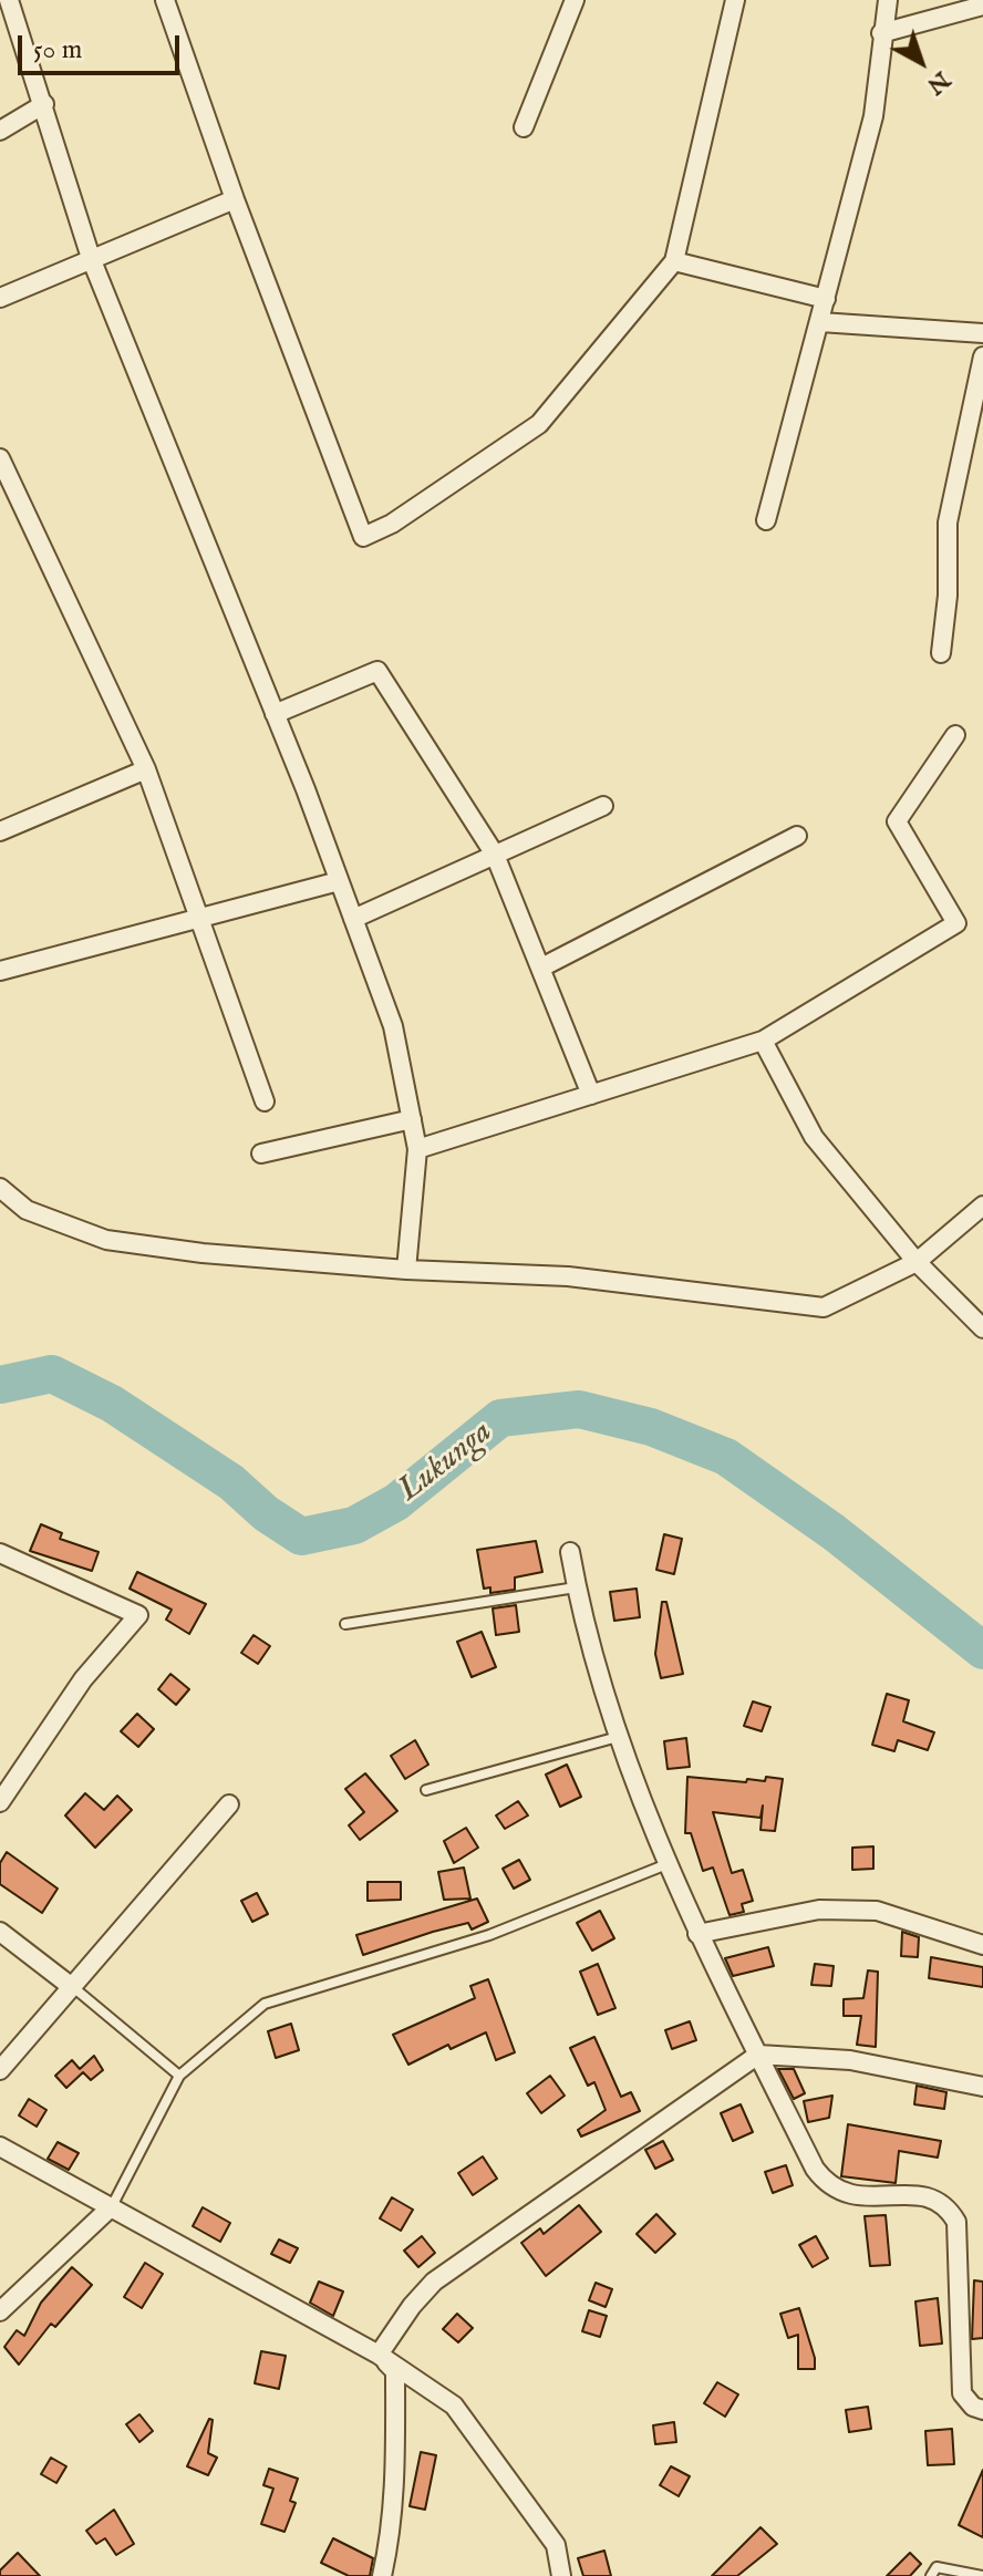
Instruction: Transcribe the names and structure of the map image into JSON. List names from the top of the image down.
{
  "water": ["Lukunga"],
  "scale_bar": "50 m",
  "north": "bottom right"
}
